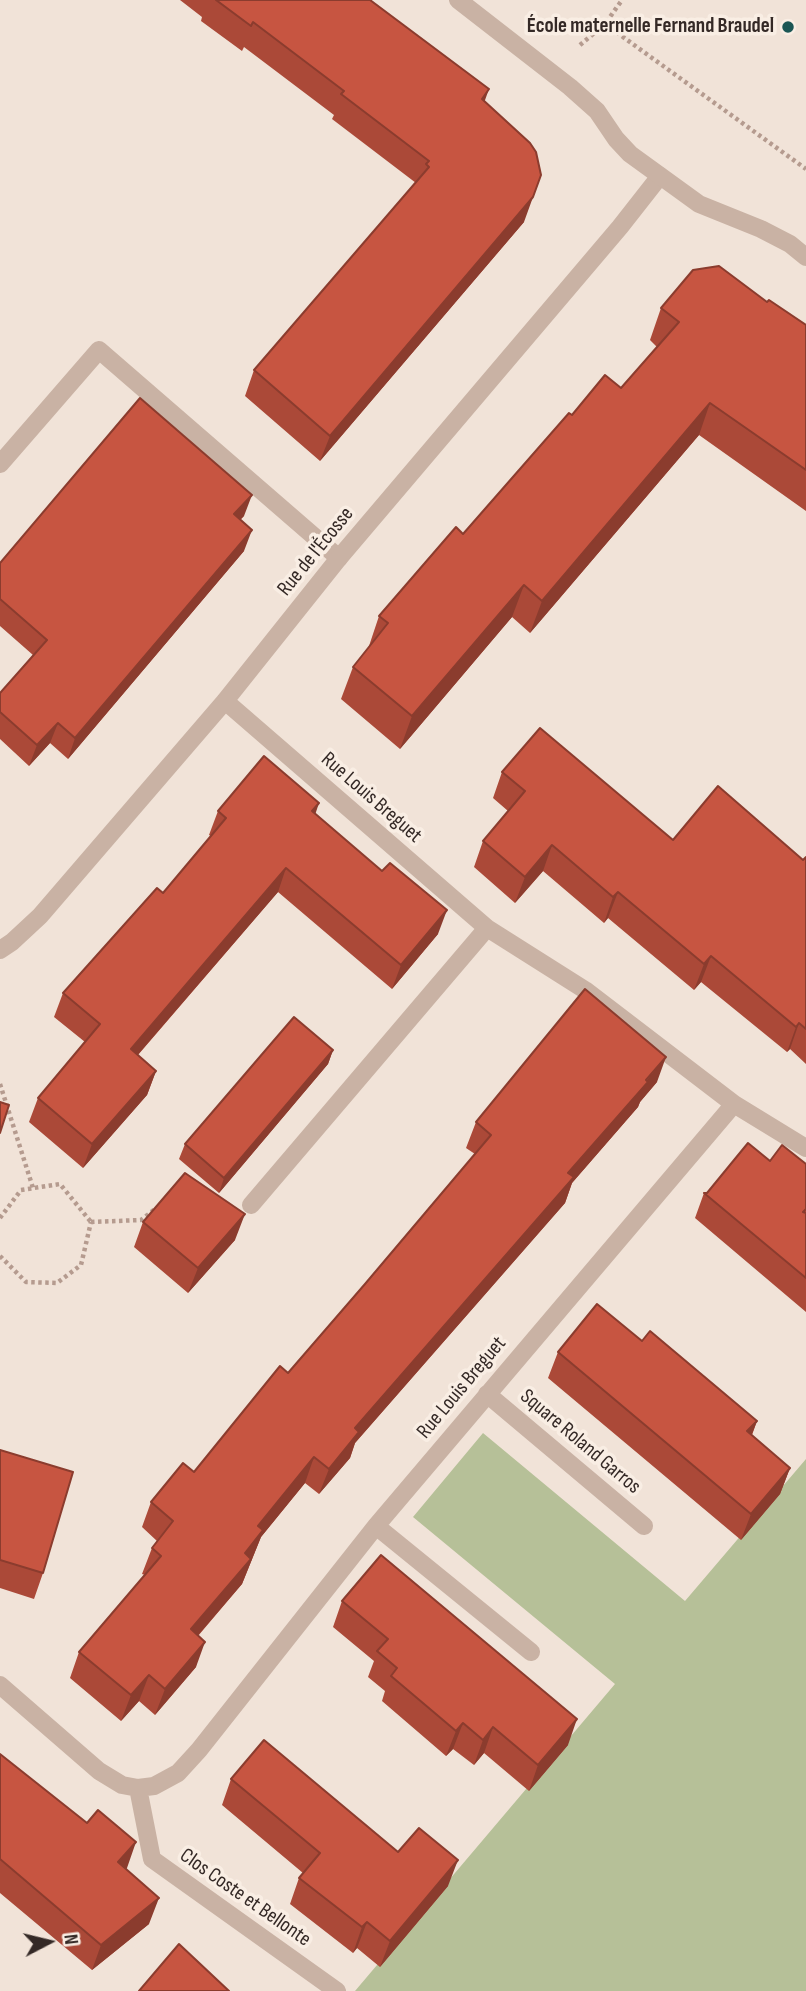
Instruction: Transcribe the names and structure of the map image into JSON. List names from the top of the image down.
{
  "streets": {
    "street": [
      "Rue de l'Écosse",
      "Rue Louis Breguet",
      "Square Roland Garros",
      "Clos Coste et Bellonte"
    ]
  },
  "crossings": [
    ["Rue de l'Écosse", "Rue Louis Breguet"],
    ["Rue Louis Breguet", "Square Roland Garros"],
    ["Rue Louis Breguet", "Clos Coste et Bellonte"]
  ],
  "places": ["École maternelle Fernand Braudel"],
  "north": "right"
}
